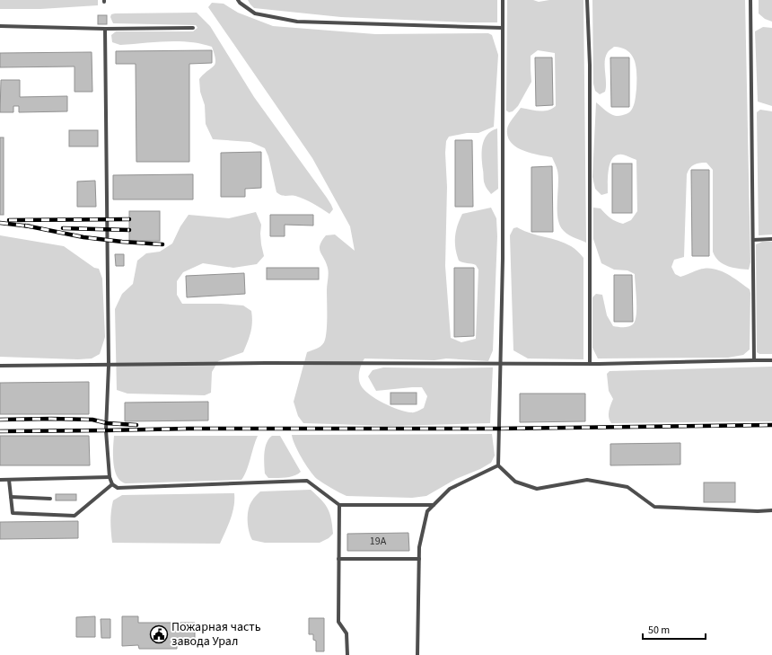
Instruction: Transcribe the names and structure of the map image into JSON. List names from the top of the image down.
{
  "places": {
    "public building": ["Пожарная часть завода Урал"]
  },
  "house_numbers": ["19А"],
  "scale_bar": "50 m"
}
